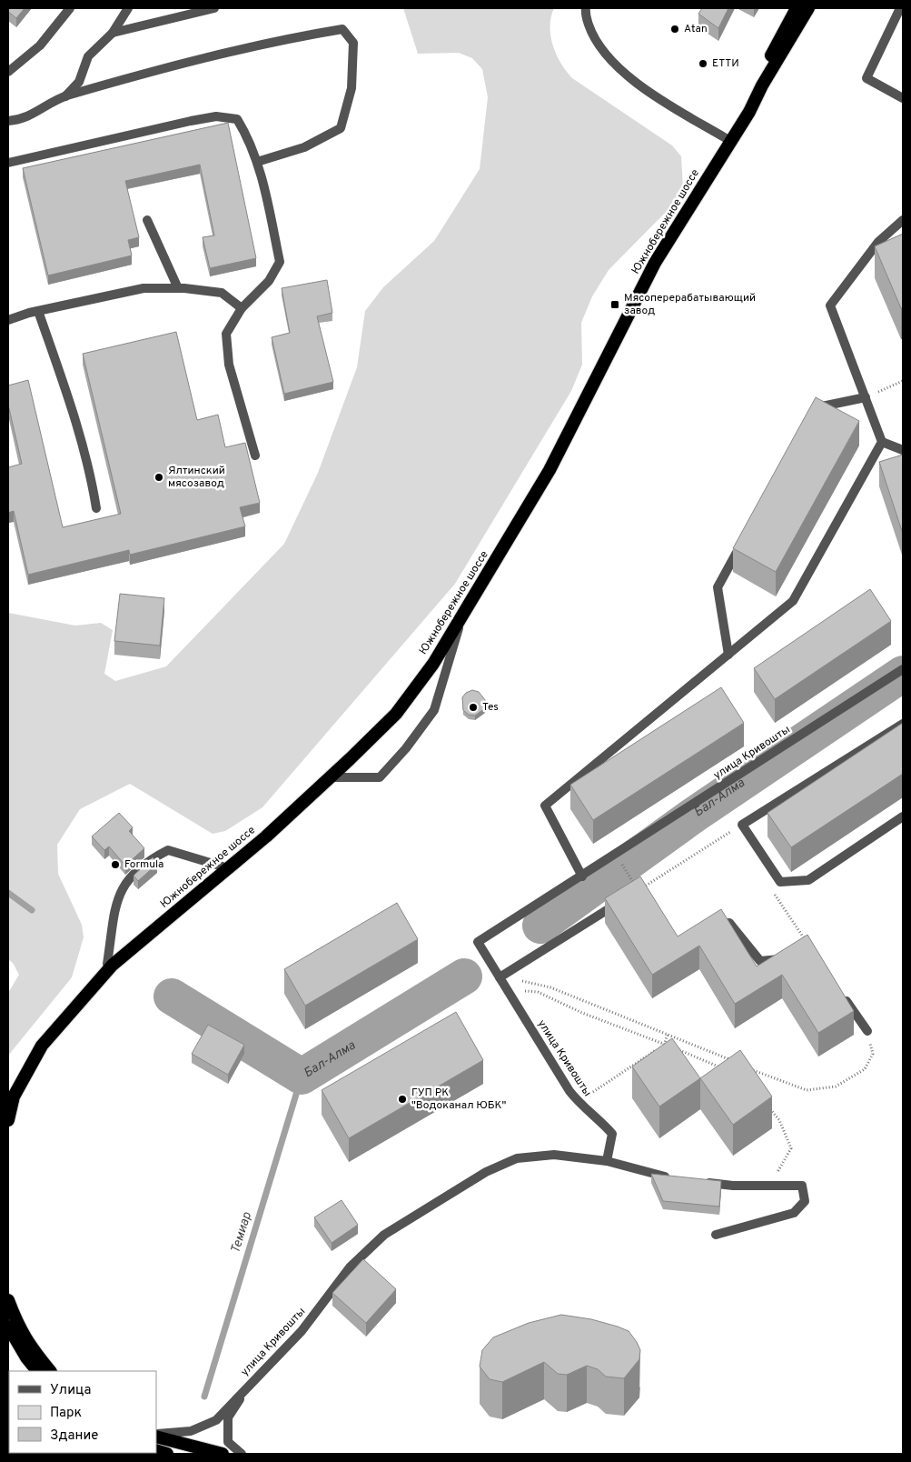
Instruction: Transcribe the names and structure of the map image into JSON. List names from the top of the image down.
{
  "streets": {
    "highway": ["Южнобережное шоссе"],
    "street": ["улица Кривошты"]
  },
  "water": ["Бал-Алма", "Темиар"],
  "places": {
    "other": [
      "Atan",
      "ЕТТИ",
      "Ялтинский мясозавод",
      "Tes",
      "Formula",
      "ГУП РК \"Водоканал ЮБК\""
    ],
    "transit": ["Мясоперерабатывающий завод"]
  },
  "legend": ["Улица", "Парк", "Здание"]
}
